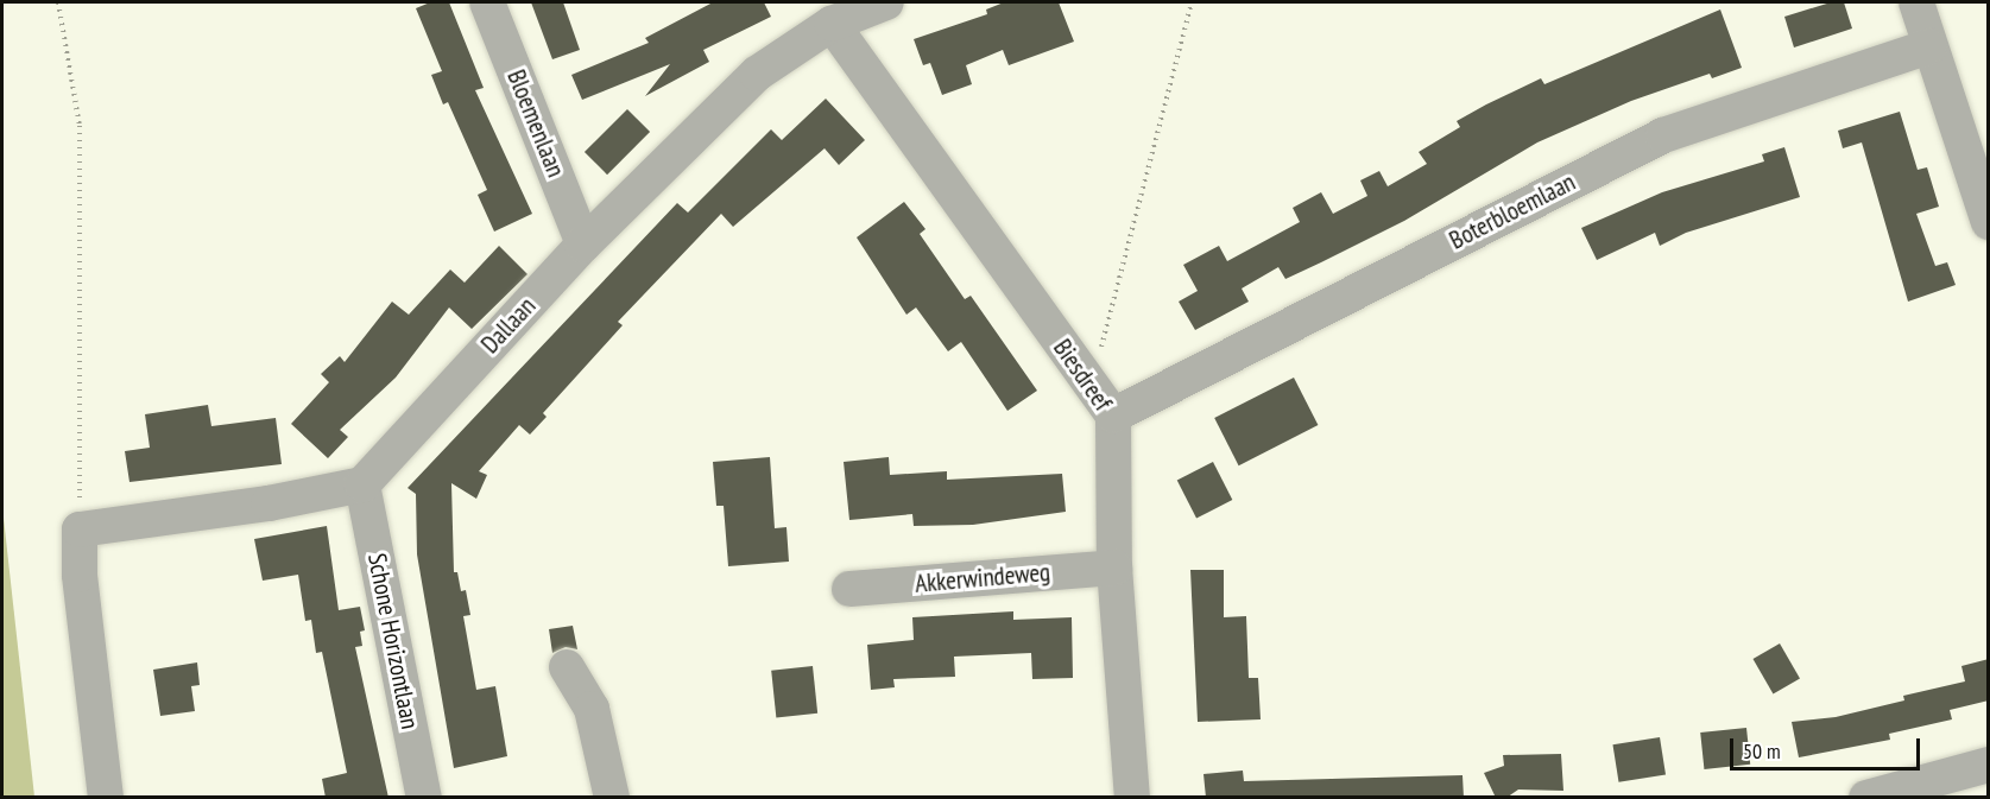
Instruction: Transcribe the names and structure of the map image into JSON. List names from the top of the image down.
{
  "streets": {
    "street": [
      "Bloemenlaan",
      "Boterbloemlaan",
      "Dallaan",
      "Biesdreef",
      "Akkerwindeweg",
      "Schone Horizontlaan"
    ]
  },
  "crossings": [
    ["Bloemenlaan", "Dallaan"],
    ["Boterbloemlaan", "Biesdreef"],
    ["Dallaan", "Biesdreef"],
    ["Dallaan", "Schone Horizontlaan"],
    ["Biesdreef", "Akkerwindeweg"]
  ],
  "scale_bar": "50 m"
}
